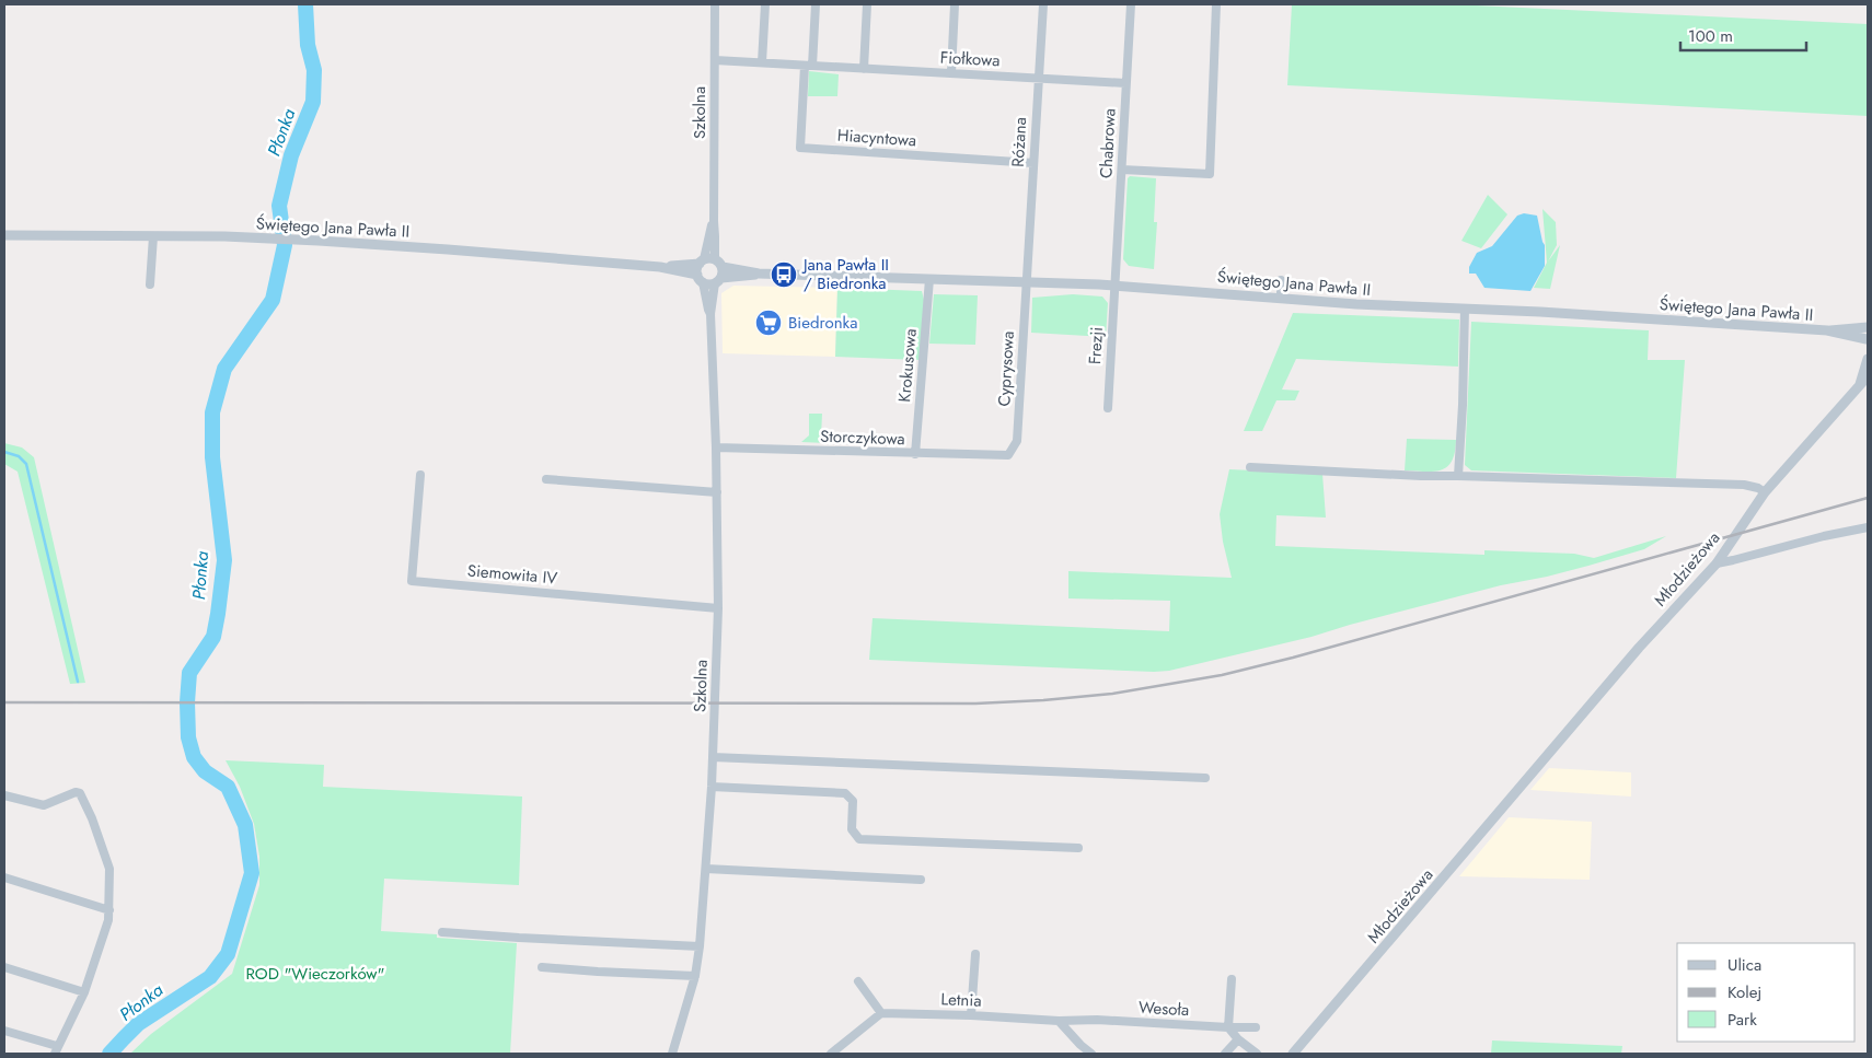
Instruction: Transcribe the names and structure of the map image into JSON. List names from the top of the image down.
{
  "streets": {
    "street": [
      "Fiołkowa",
      "Szkolna",
      "Hiacyntowa",
      "Różana",
      "Chabrowa",
      "Świętego Jana Pawła II",
      "Frezji",
      "Krokusowa",
      "Cyprysowa",
      "Storczykowa",
      "Młodzieżowa",
      "Siemowita IV",
      "Letnia",
      "Wesoła"
    ]
  },
  "crossings": [
    ["Fiołkowa", "Szkolna"],
    ["Fiołkowa", "Hiacyntowa"],
    ["Fiołkowa", "Różana"],
    ["Fiołkowa", "Chabrowa"],
    ["Szkolna", "Świętego Jana Pawła II"],
    ["Szkolna", "Storczykowa"],
    ["Szkolna", "Siemowita IV"],
    ["Hiacyntowa", "Różana"],
    ["Różana", "Świętego Jana Pawła II"],
    ["Różana", "Cyprysowa"],
    ["Chabrowa", "Świętego Jana Pawła II"],
    ["Chabrowa", "Frezji"],
    ["Świętego Jana Pawła II", "Frezji"],
    ["Świętego Jana Pawła II", "Krokusowa"],
    ["Świętego Jana Pawła II", "Cyprysowa"],
    ["Krokusowa", "Storczykowa"],
    ["Cyprysowa", "Storczykowa"],
    ["Letnia", "Wesoła"]
  ],
  "water": ["Płonka"],
  "parks": ["ROD \"Wieczorków\""],
  "places": {
    "bus stop": ["Jana Pawła II / Biedronka"],
    "supermarket": ["Biedronka"]
  },
  "legend": ["Ulica", "Kolej", "Park"],
  "scale_bar": "100 m"
}
